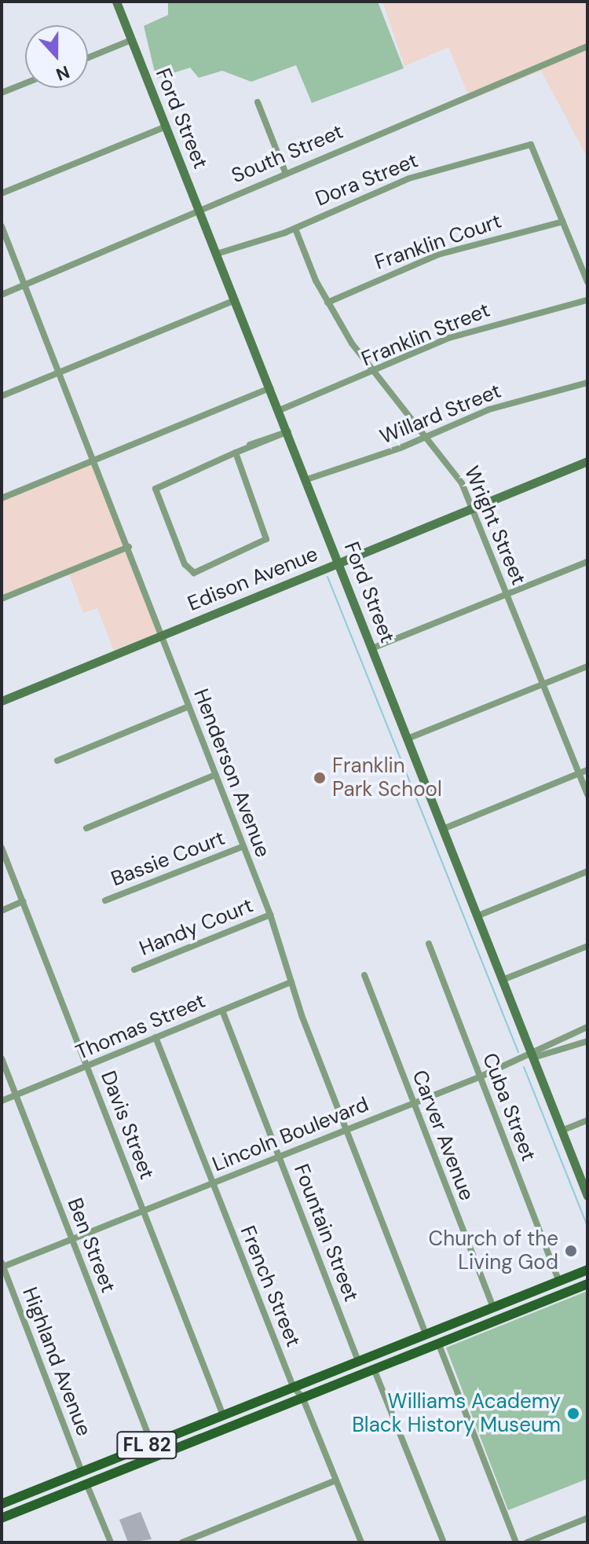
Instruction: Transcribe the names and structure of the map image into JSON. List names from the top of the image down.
{
  "streets": {
    "main road": ["FL 82"],
    "street": [
      "Ford Street",
      "South Street",
      "Dora Street",
      "Franklin Court",
      "Franklin Street",
      "Willard Street",
      "Wright Street",
      "Edison Avenue",
      "Henderson Avenue",
      "Bassie Court",
      "Handy Court",
      "Thomas Street",
      "Cuba Street",
      "Davis Street",
      "Lincoln Boulevard",
      "Carver Avenue",
      "Fountain Street",
      "Ben Street",
      "French Street",
      "Highland Avenue"
    ]
  },
  "crossings": [
    ["Ford Street", "South Street"],
    ["Ford Street", "Dora Street"],
    ["Ford Street", "Franklin Street"],
    ["Ford Street", "Willard Street"],
    ["Ford Street", "Edison Avenue"],
    ["Ford Street", "Lincoln Boulevard"],
    ["South Street", "Henderson Avenue"],
    ["Dora Street", "Franklin Court"],
    ["Dora Street", "Wright Street"],
    ["Franklin Court", "Wright Street"],
    ["Franklin Street", "Wright Street"],
    ["Willard Street", "Wright Street"],
    ["Wright Street", "Edison Avenue"],
    ["Edison Avenue", "Henderson Avenue"],
    ["Henderson Avenue", "Bassie Court"],
    ["Henderson Avenue", "Handy Court"],
    ["Henderson Avenue", "Thomas Street"],
    ["Henderson Avenue", "Lincoln Boulevard"],
    ["Henderson Avenue", "FL 82"],
    ["Thomas Street", "Davis Street"],
    ["Thomas Street", "Fountain Street"],
    ["Thomas Street", "Ben Street"],
    ["Thomas Street", "French Street"],
    ["Cuba Street", "Lincoln Boulevard"],
    ["Cuba Street", "FL 82"],
    ["Davis Street", "Lincoln Boulevard"],
    ["Davis Street", "FL 82"],
    ["Lincoln Boulevard", "Carver Avenue"],
    ["Lincoln Boulevard", "Fountain Street"],
    ["Lincoln Boulevard", "Ben Street"],
    ["Lincoln Boulevard", "French Street"],
    ["Lincoln Boulevard", "Highland Avenue"],
    ["Carver Avenue", "FL 82"],
    ["Fountain Street", "FL 82"],
    ["Ben Street", "FL 82"],
    ["French Street", "FL 82"],
    ["Highland Avenue", "FL 82"]
  ],
  "places": ["Franklin Park School", "Church of the Living God", "Williams Academy Black History Museum"],
  "north": "bottom"
}
